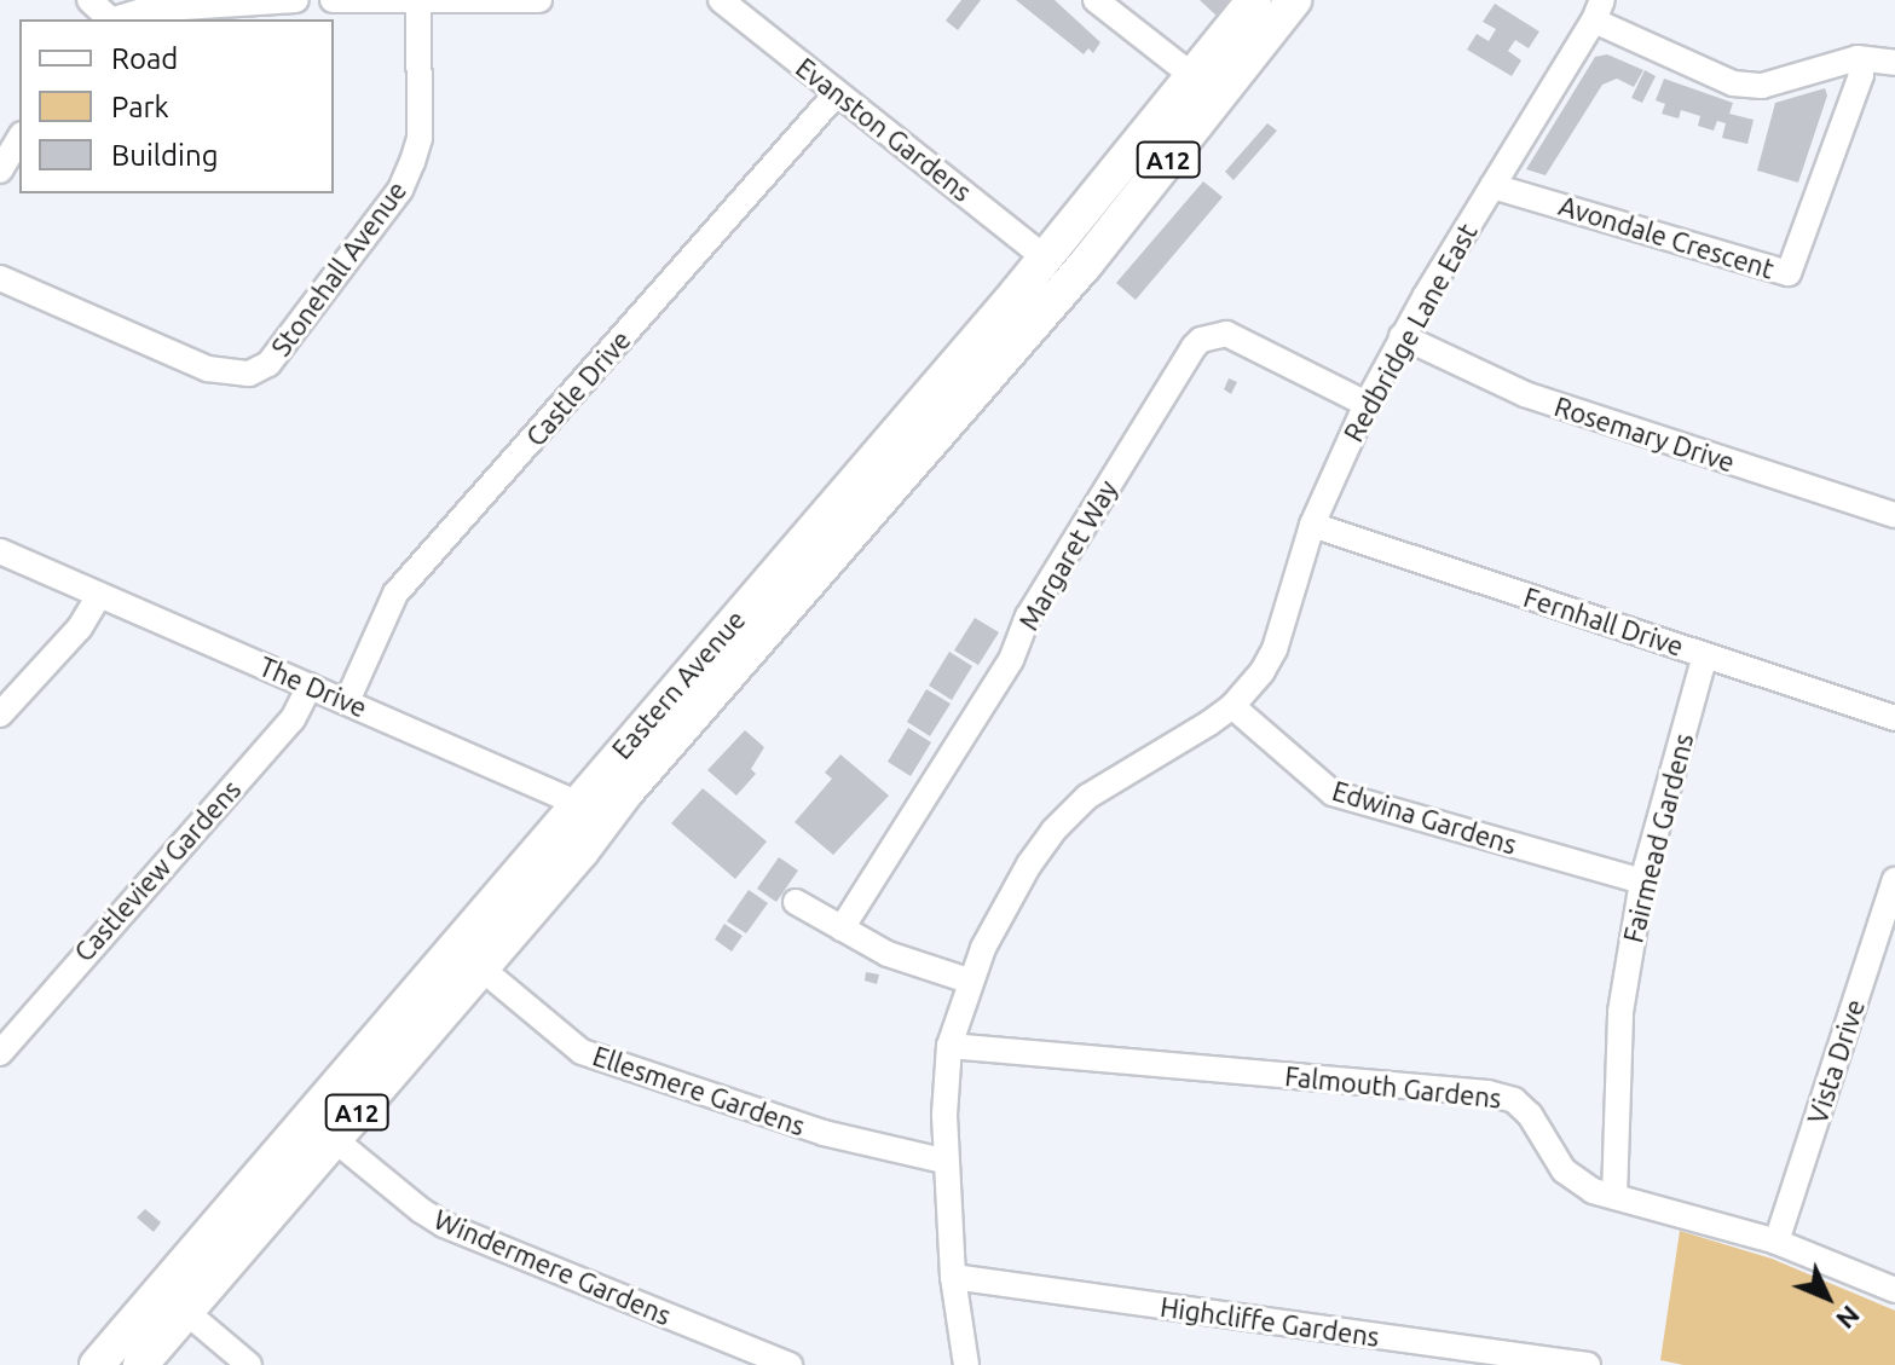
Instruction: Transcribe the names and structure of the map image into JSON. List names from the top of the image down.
{
  "streets": {
    "highway": ["A12", "Eastern Avenue"],
    "street": [
      "Evanston Gardens",
      "Avondale Crescent",
      "Stonehall Avenue",
      "Redbridge Lane East",
      "Castle Drive",
      "Rosemary Drive",
      "Margaret Way",
      "Fernhall Drive",
      "The Drive",
      "Edwina Gardens",
      "Fairmead Gardens",
      "Castleview Gardens",
      "Vista Drive",
      "Falmouth Gardens",
      "Ellesmere Gardens",
      "Windermere Gardens",
      "Highcliffe Gardens"
    ]
  },
  "crossings": [
    ["Evanston Gardens", "Castle Drive"],
    ["Evanston Gardens", "Eastern Avenue"],
    ["Avondale Crescent", "Redbridge Lane East"],
    ["Redbridge Lane East", "Rosemary Drive"],
    ["Redbridge Lane East", "Margaret Way"],
    ["Redbridge Lane East", "Fernhall Drive"],
    ["Redbridge Lane East", "Edwina Gardens"],
    ["Redbridge Lane East", "Falmouth Gardens"],
    ["Redbridge Lane East", "Ellesmere Gardens"],
    ["Redbridge Lane East", "Highcliffe Gardens"],
    ["Castle Drive", "The Drive"],
    ["Fernhall Drive", "Fairmead Gardens"],
    ["Eastern Avenue", "The Drive"],
    ["Eastern Avenue", "Ellesmere Gardens"],
    ["Eastern Avenue", "Windermere Gardens"],
    ["The Drive", "Castleview Gardens"],
    ["Edwina Gardens", "Fairmead Gardens"],
    ["Fairmead Gardens", "Falmouth Gardens"],
    ["Vista Drive", "Falmouth Gardens"]
  ],
  "legend": ["Road", "Park", "Building"],
  "north": "bottom right"
}
